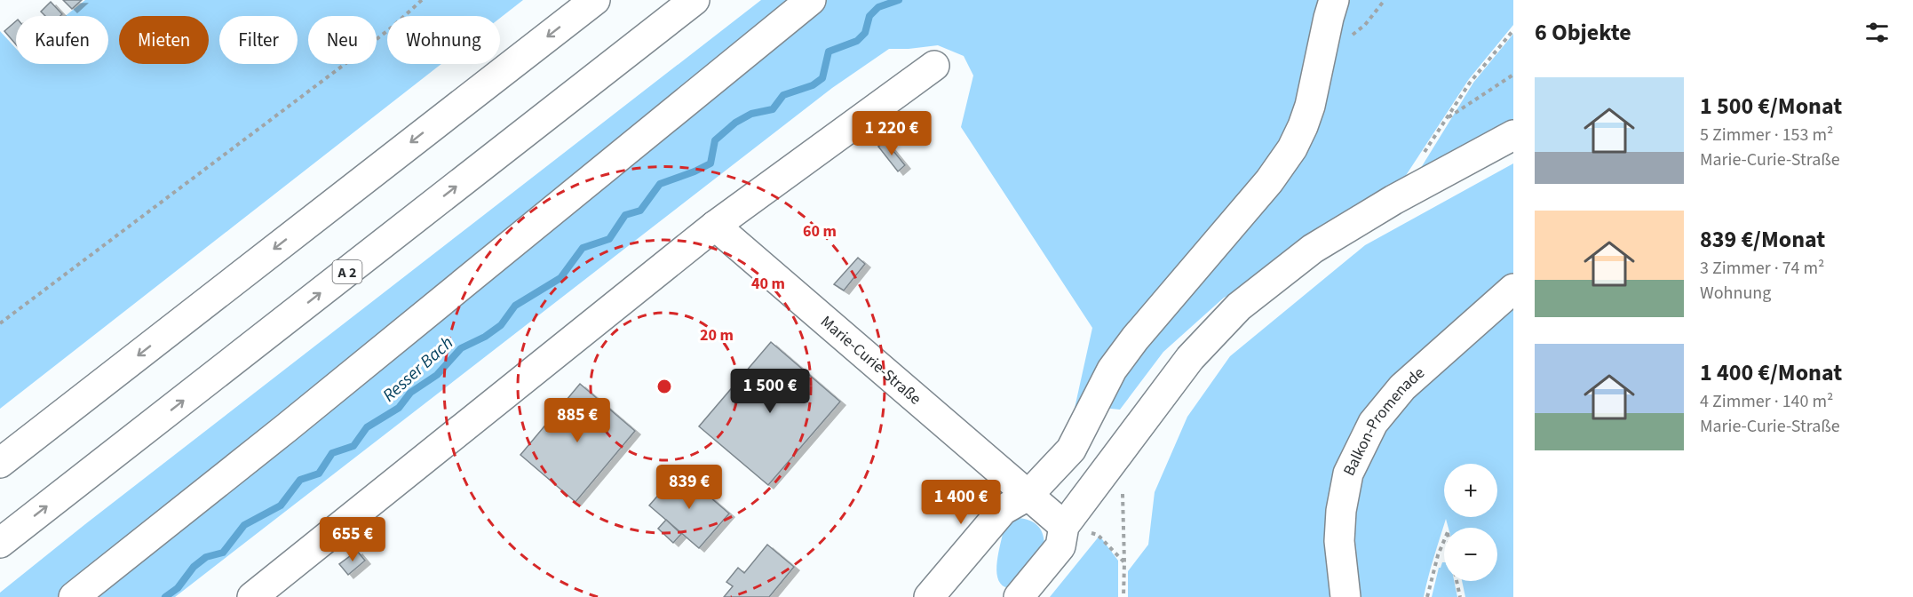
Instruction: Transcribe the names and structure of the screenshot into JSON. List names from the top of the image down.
{
  "streets": {
    "main road": ["A 2", "Marie-Curie-Straße", "Balkon-Promenade"]
  },
  "water": ["Resser Bach"],
  "page": {
    "heading": "6 Objekte",
    "chip": [
      "Kaufen",
      "Mieten",
      "Filter",
      "Neu",
      "Wohnung"
    ],
    "list": [
      {
        "name": "1 500 €/Monat",
        "note": "5 Zimmer · 153 m² · Marie-Curie-Straße"
      },
      {
        "name": "839 €/Monat",
        "note": "3 Zimmer · 74 m² · Wohnung"
      },
      {
        "name": "1 400 €/Monat",
        "note": "4 Zimmer · 140 m² · Marie-Curie-Straße"
      }
    ],
    "price": [
      "1 220 €",
      "1 500 €",
      "885 €",
      "839 €",
      "1 400 €",
      "655 €"
    ],
    "map_buttons": ["+", "−"]
  },
  "rings": ["60 m", "40 m", "20 m"]
}
